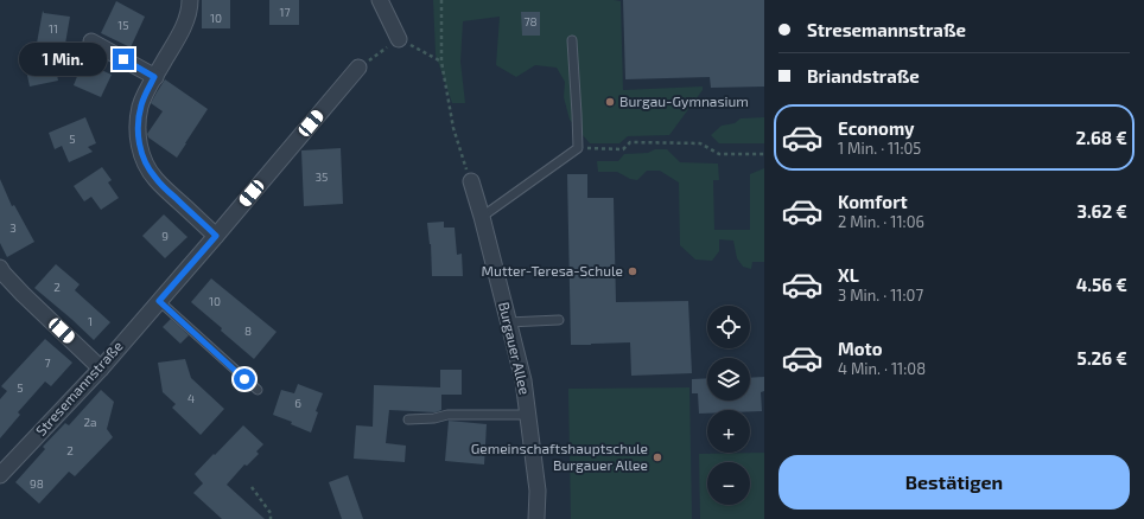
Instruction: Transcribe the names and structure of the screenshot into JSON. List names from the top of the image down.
{
  "streets": {
    "street": ["Burgauer Allee", "Stresemannstraße"]
  },
  "places": ["Burgau-Gymnasium", "Mutter-Teresa-Schule", "Gemeinschaftshauptschule Burgauer Allee"],
  "house_numbers": [
    "17",
    "10",
    "78",
    "15",
    "11",
    "5",
    "35",
    "3",
    "9",
    "2",
    "10",
    "1",
    "8",
    "7",
    "5",
    "4",
    "6",
    "2a",
    "2",
    "98"
  ],
  "page": {
    "banner": ["Stresemannstraße", "Briandstraße"],
    "bubble": "1 Min.",
    "list": [
      {
        "name": "Economy",
        "note": "1 Min. · 11:05",
        "value": "2.68 €"
      },
      {
        "name": "Komfort",
        "note": "2 Min. · 11:06",
        "value": "3.62 €"
      },
      {
        "name": "XL",
        "note": "3 Min. · 11:07",
        "value": "4.56 €"
      },
      {
        "name": "Moto",
        "note": "4 Min. · 11:08",
        "value": "5.26 €"
      }
    ],
    "map_buttons": ["+", "−"],
    "buttons": "Bestätigen"
  }
}
